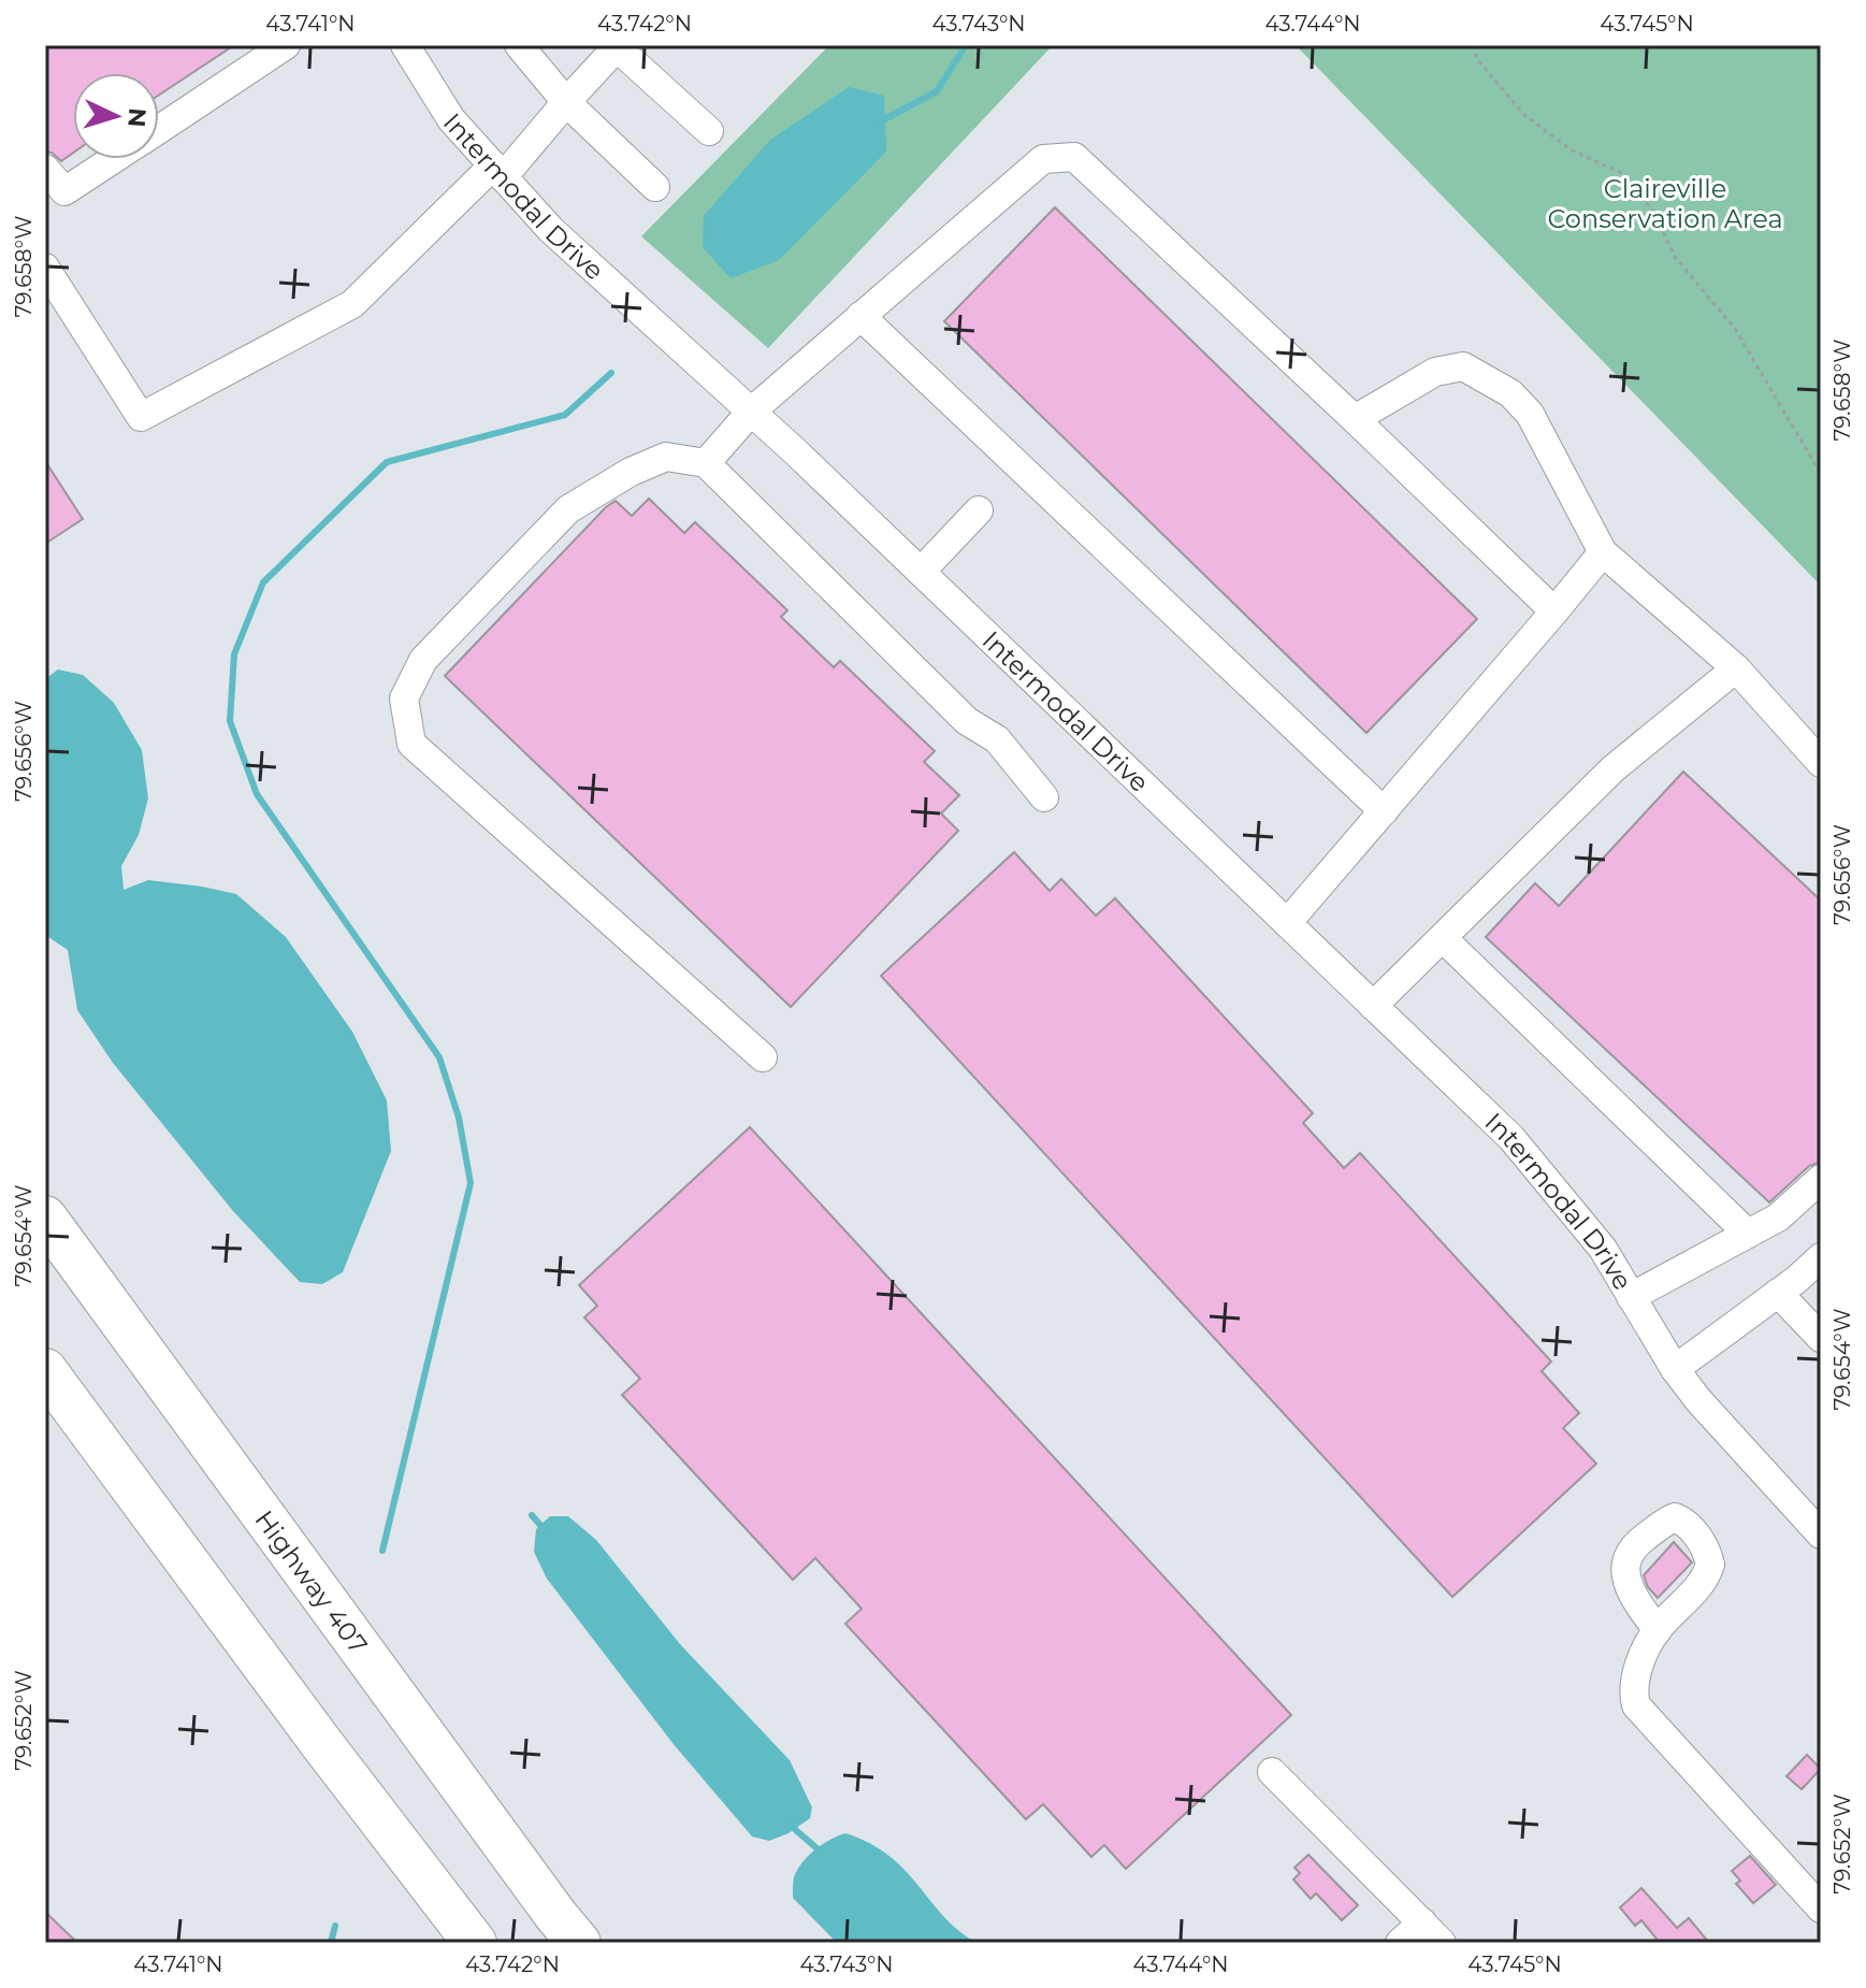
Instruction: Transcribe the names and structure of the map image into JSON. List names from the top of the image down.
{
  "streets": {
    "highway": ["Highway 407"],
    "street": ["Intermodal Drive"]
  },
  "parks": ["Claireville Conservation Area"],
  "north": "right",
  "coordinates": [
    "43.741°N",
    "43.742°N",
    "43.743°N",
    "43.744°N",
    "43.745°N",
    "79.658°W",
    "79.656°W",
    "79.654°W",
    "79.652°W"
  ]
}
